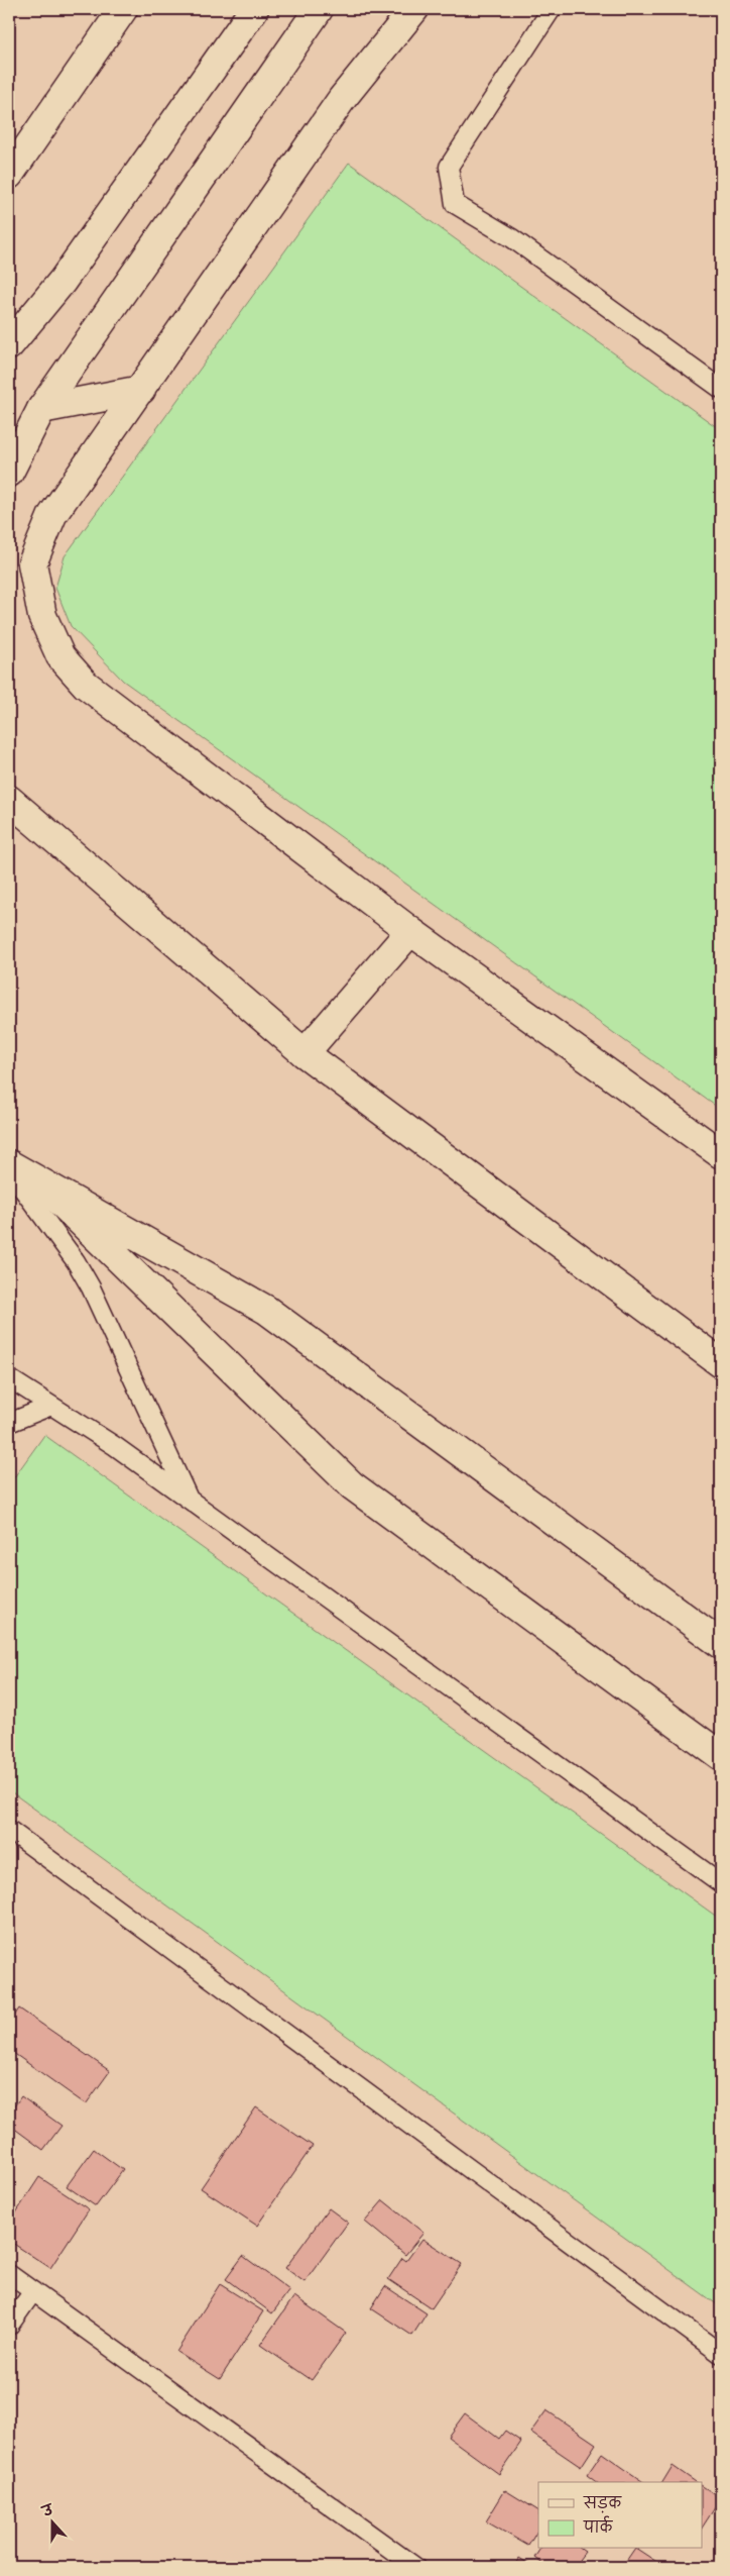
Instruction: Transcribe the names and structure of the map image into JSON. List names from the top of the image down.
{
  "legend": ["सड़क", "पार्क"],
  "north": "top"
}
